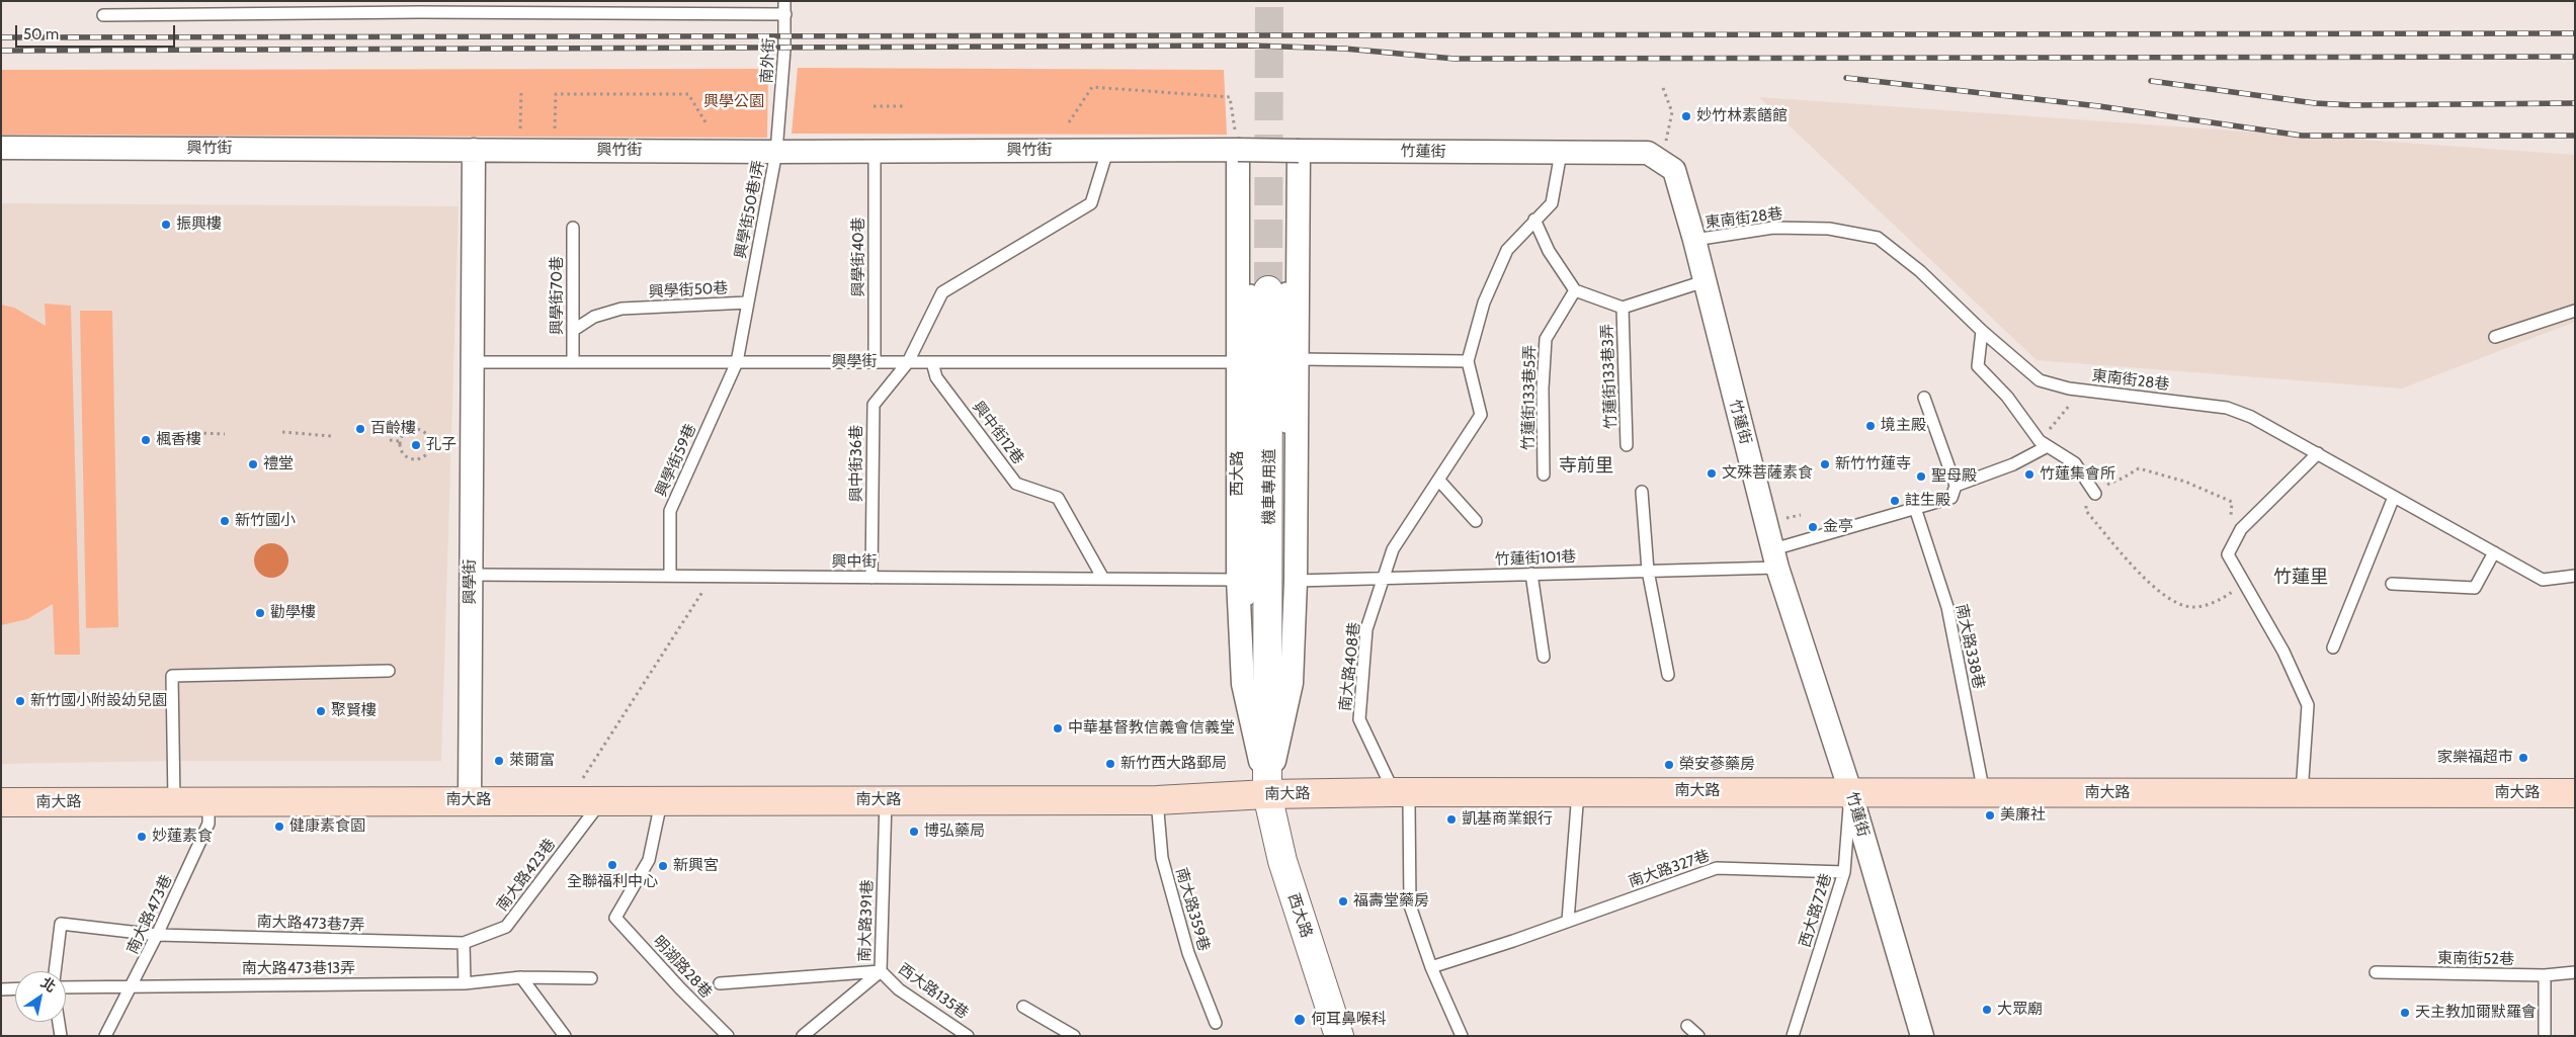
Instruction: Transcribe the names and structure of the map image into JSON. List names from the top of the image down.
{
  "streets": {
    "main road": ["南大路"],
    "street": [
      "興竹街",
      "竹蓮街",
      "興學街",
      "西大路"
    ],
    "lane": [
      "南外街",
      "興學街50巷1弄",
      "東南街28巷",
      "興學街40巷",
      "興學街50巷",
      "興學街70巷",
      "竹蓮街133巷3弄",
      "竹蓮街133巷5弄",
      "興中街12巷",
      "興學街59巷",
      "興中街36巷",
      "機車專用道",
      "竹蓮街101巷",
      "興中街",
      "南大路338巷",
      "南大路408巷",
      "南大路327巷",
      "南大路423巷",
      "南大路359巷",
      "西大路72巷",
      "南大路473巷",
      "南大路391巷",
      "南大路473巷7弄",
      "東南街52巷",
      "明湖路28巷",
      "南大路473巷13弄",
      "西大路135巷"
    ]
  },
  "crossings": [
    ["南外街", "興竹街"],
    ["南外街", "興學街50巷1弄"],
    ["興竹街", "竹蓮街"],
    ["興竹街", "興學街50巷1弄"],
    ["興竹街", "興學街40巷"],
    ["興竹街", "興學街"],
    ["興竹街", "興中街36巷"],
    ["興竹街", "西大路"],
    ["竹蓮街", "東南街28巷"],
    ["竹蓮街", "竹蓮街133巷3弄"],
    ["竹蓮街", "竹蓮街133巷5弄"],
    ["竹蓮街", "西大路"],
    ["竹蓮街", "竹蓮街101巷"],
    ["竹蓮街", "南大路"],
    ["竹蓮街", "西大路72巷"],
    ["興學街50巷1弄", "興學街50巷"],
    ["東南街28巷", "竹蓮街133巷3弄"],
    ["東南街28巷", "竹蓮街133巷5弄"],
    ["興學街40巷", "興學街"],
    ["興學街50巷", "興學街70巷"],
    ["興學街50巷", "興學街"],
    ["興學街50巷", "興學街59巷"],
    ["興學街70巷", "興學街"],
    ["興學街", "興中街12巷"],
    ["興學街", "興學街59巷"],
    ["興學街", "興中街36巷"],
    ["興學街", "西大路"],
    ["興學街", "興中街"],
    ["興學街", "南大路"],
    ["竹蓮街133巷3弄", "竹蓮街133巷5弄"],
    ["興中街12巷", "興中街"],
    ["興學街59巷", "興中街"],
    ["興中街36巷", "興中街"],
    ["西大路", "機車專用道"],
    ["西大路", "竹蓮街101巷"],
    ["西大路", "興中街"],
    ["西大路", "南大路"],
    ["竹蓮街101巷", "南大路408巷"],
    ["南大路338巷", "南大路"],
    ["南大路408巷", "南大路"],
    ["南大路", "南大路423巷"],
    ["南大路", "南大路359巷"],
    ["南大路", "西大路72巷"],
    ["南大路", "南大路473巷"],
    ["南大路", "南大路391巷"],
    ["南大路", "明湖路28巷"],
    ["南大路327巷", "西大路72巷"],
    ["南大路423巷", "南大路473巷7弄"],
    ["南大路473巷", "南大路473巷7弄"],
    ["南大路473巷", "南大路473巷13弄"],
    ["南大路391巷", "西大路135巷"]
  ],
  "districts": ["寺前里", "竹蓮里"],
  "parks": ["興學公園"],
  "places": [
    "妙竹林素饍館",
    "振興樓",
    "境主殿",
    "百齡樓",
    "楓香樓",
    "孔子",
    "禮堂",
    "新竹竹蓮寺",
    "文殊菩薩素食",
    "竹蓮集會所",
    "聖母殿",
    "註生殿",
    "新竹國小",
    "金亭",
    "勸學樓",
    "新竹國小附設幼兒園",
    "聚賢樓",
    "中華基督教信義會信義堂",
    "家樂福超市",
    "萊爾富",
    "新竹西大路郵局",
    "榮安蔘藥房",
    "美廉社",
    "凱基商業銀行",
    "健康素食園",
    "博弘藥局",
    "妙蓮素食",
    "全聯福利中心",
    "新興宮",
    "福壽堂藥房",
    "大眾廟",
    "天主教加爾默羅會",
    "何耳鼻喉科"
  ],
  "scale_bar": "50 m",
  "north": "top right"
}
